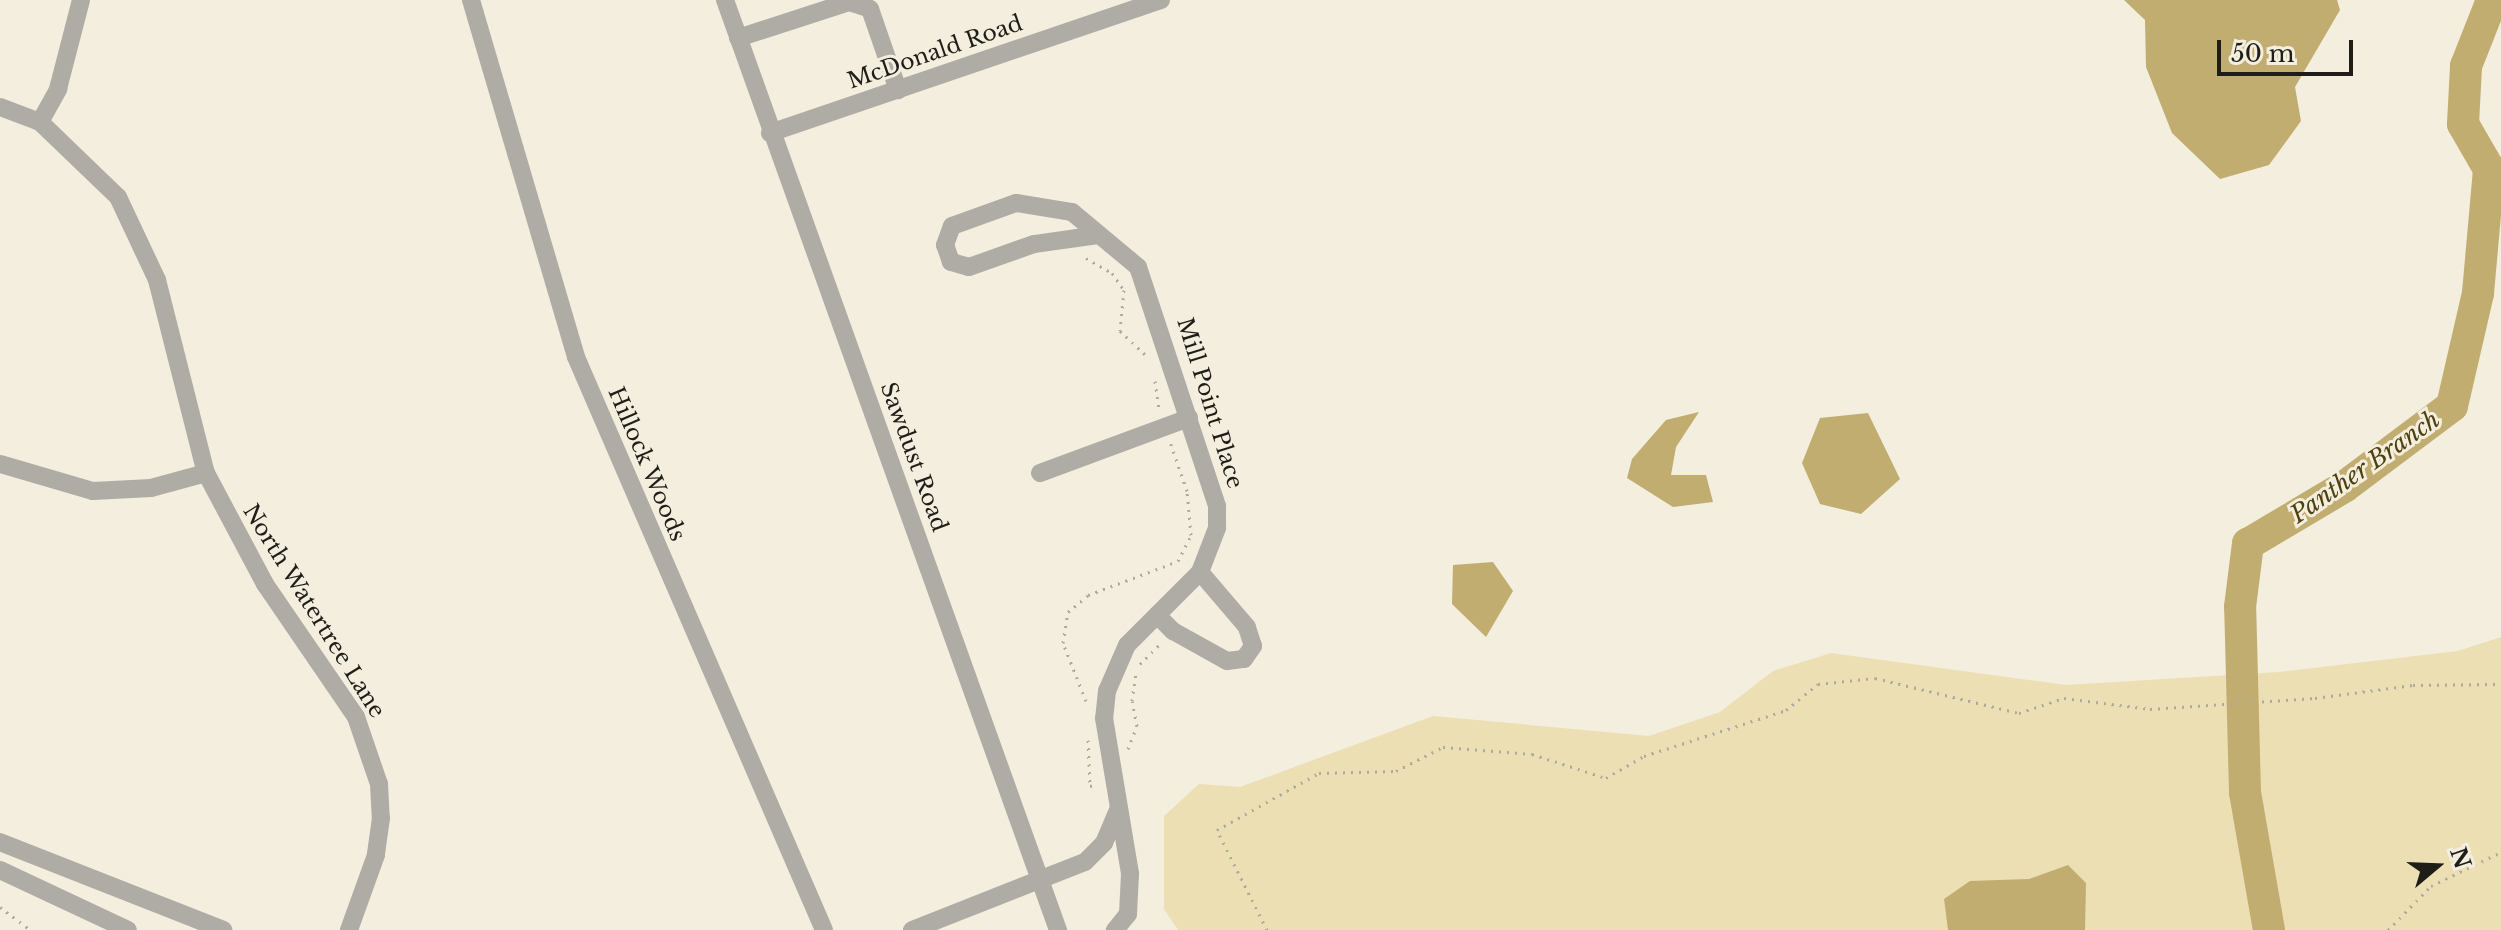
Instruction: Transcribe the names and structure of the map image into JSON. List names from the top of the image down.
{
  "streets": {
    "street": [
      "McDonald Road",
      "Mill Point Place",
      "Sawdust Road",
      "Hillock Woods",
      "North Watertree Lane"
    ]
  },
  "crossings": [
    ["McDonald Road", "Sawdust Road"]
  ],
  "water": ["Panther Branch"],
  "scale_bar": "50 m",
  "north": "right"
}
